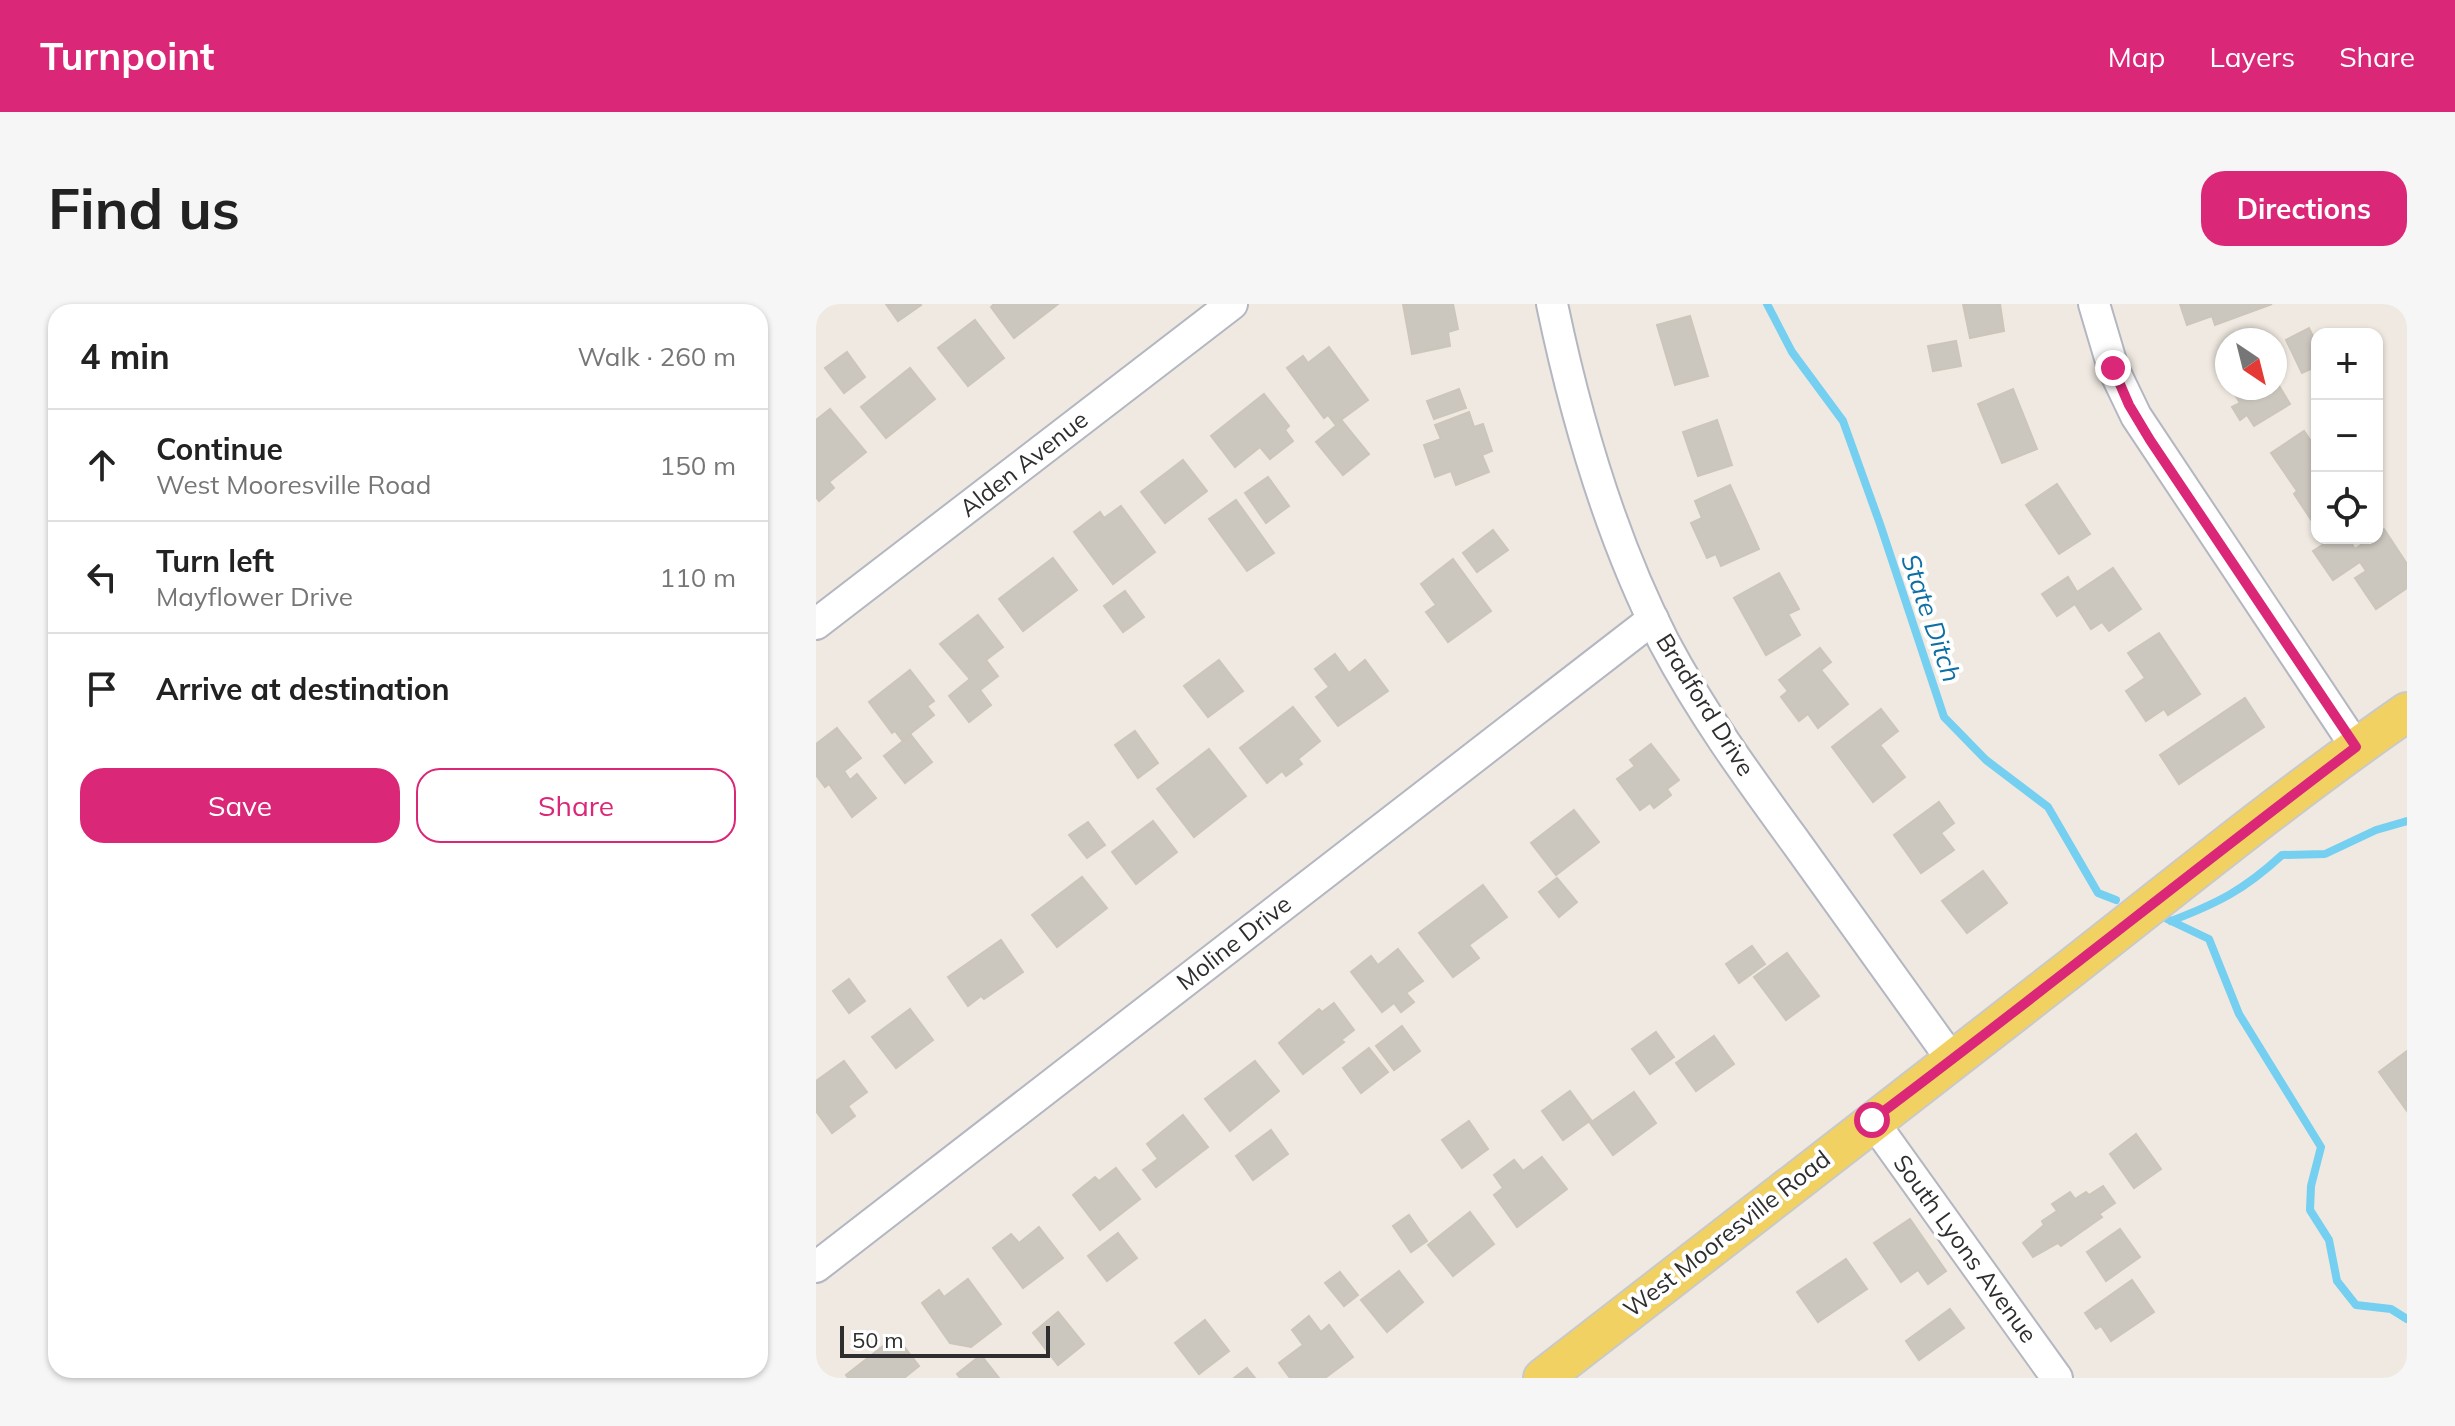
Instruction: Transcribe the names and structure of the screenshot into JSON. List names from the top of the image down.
{
  "streets": {
    "main road": ["West Mooresville Road"],
    "street": [
      "Alden Avenue",
      "Bradford Drive",
      "Moline Drive",
      "South Lyons Avenue"
    ]
  },
  "crossings": [
    ["Bradford Drive", "Moline Drive"],
    ["Bradford Drive", "West Mooresville Road"],
    ["West Mooresville Road", "South Lyons Avenue"]
  ],
  "water": ["State Ditch"],
  "scale_bar": "50 m",
  "north": "bottom right",
  "page": {
    "header": "Turnpoint",
    "nav": ["Map", "Layers", "Share"],
    "buttons": [
      "Directions",
      ["Save", "Share"]
    ],
    "title": "Find us",
    "heading": ["4 min", "Walk · 260 m"],
    "map_buttons": ["+", "−"],
    "list": [
      ["Continue", "West Mooresville Road", "150 m"],
      ["Turn left", "Mayflower Drive", "110 m"],
      "Arrive at destination"
    ],
    "scale": "50 m"
  }
}
